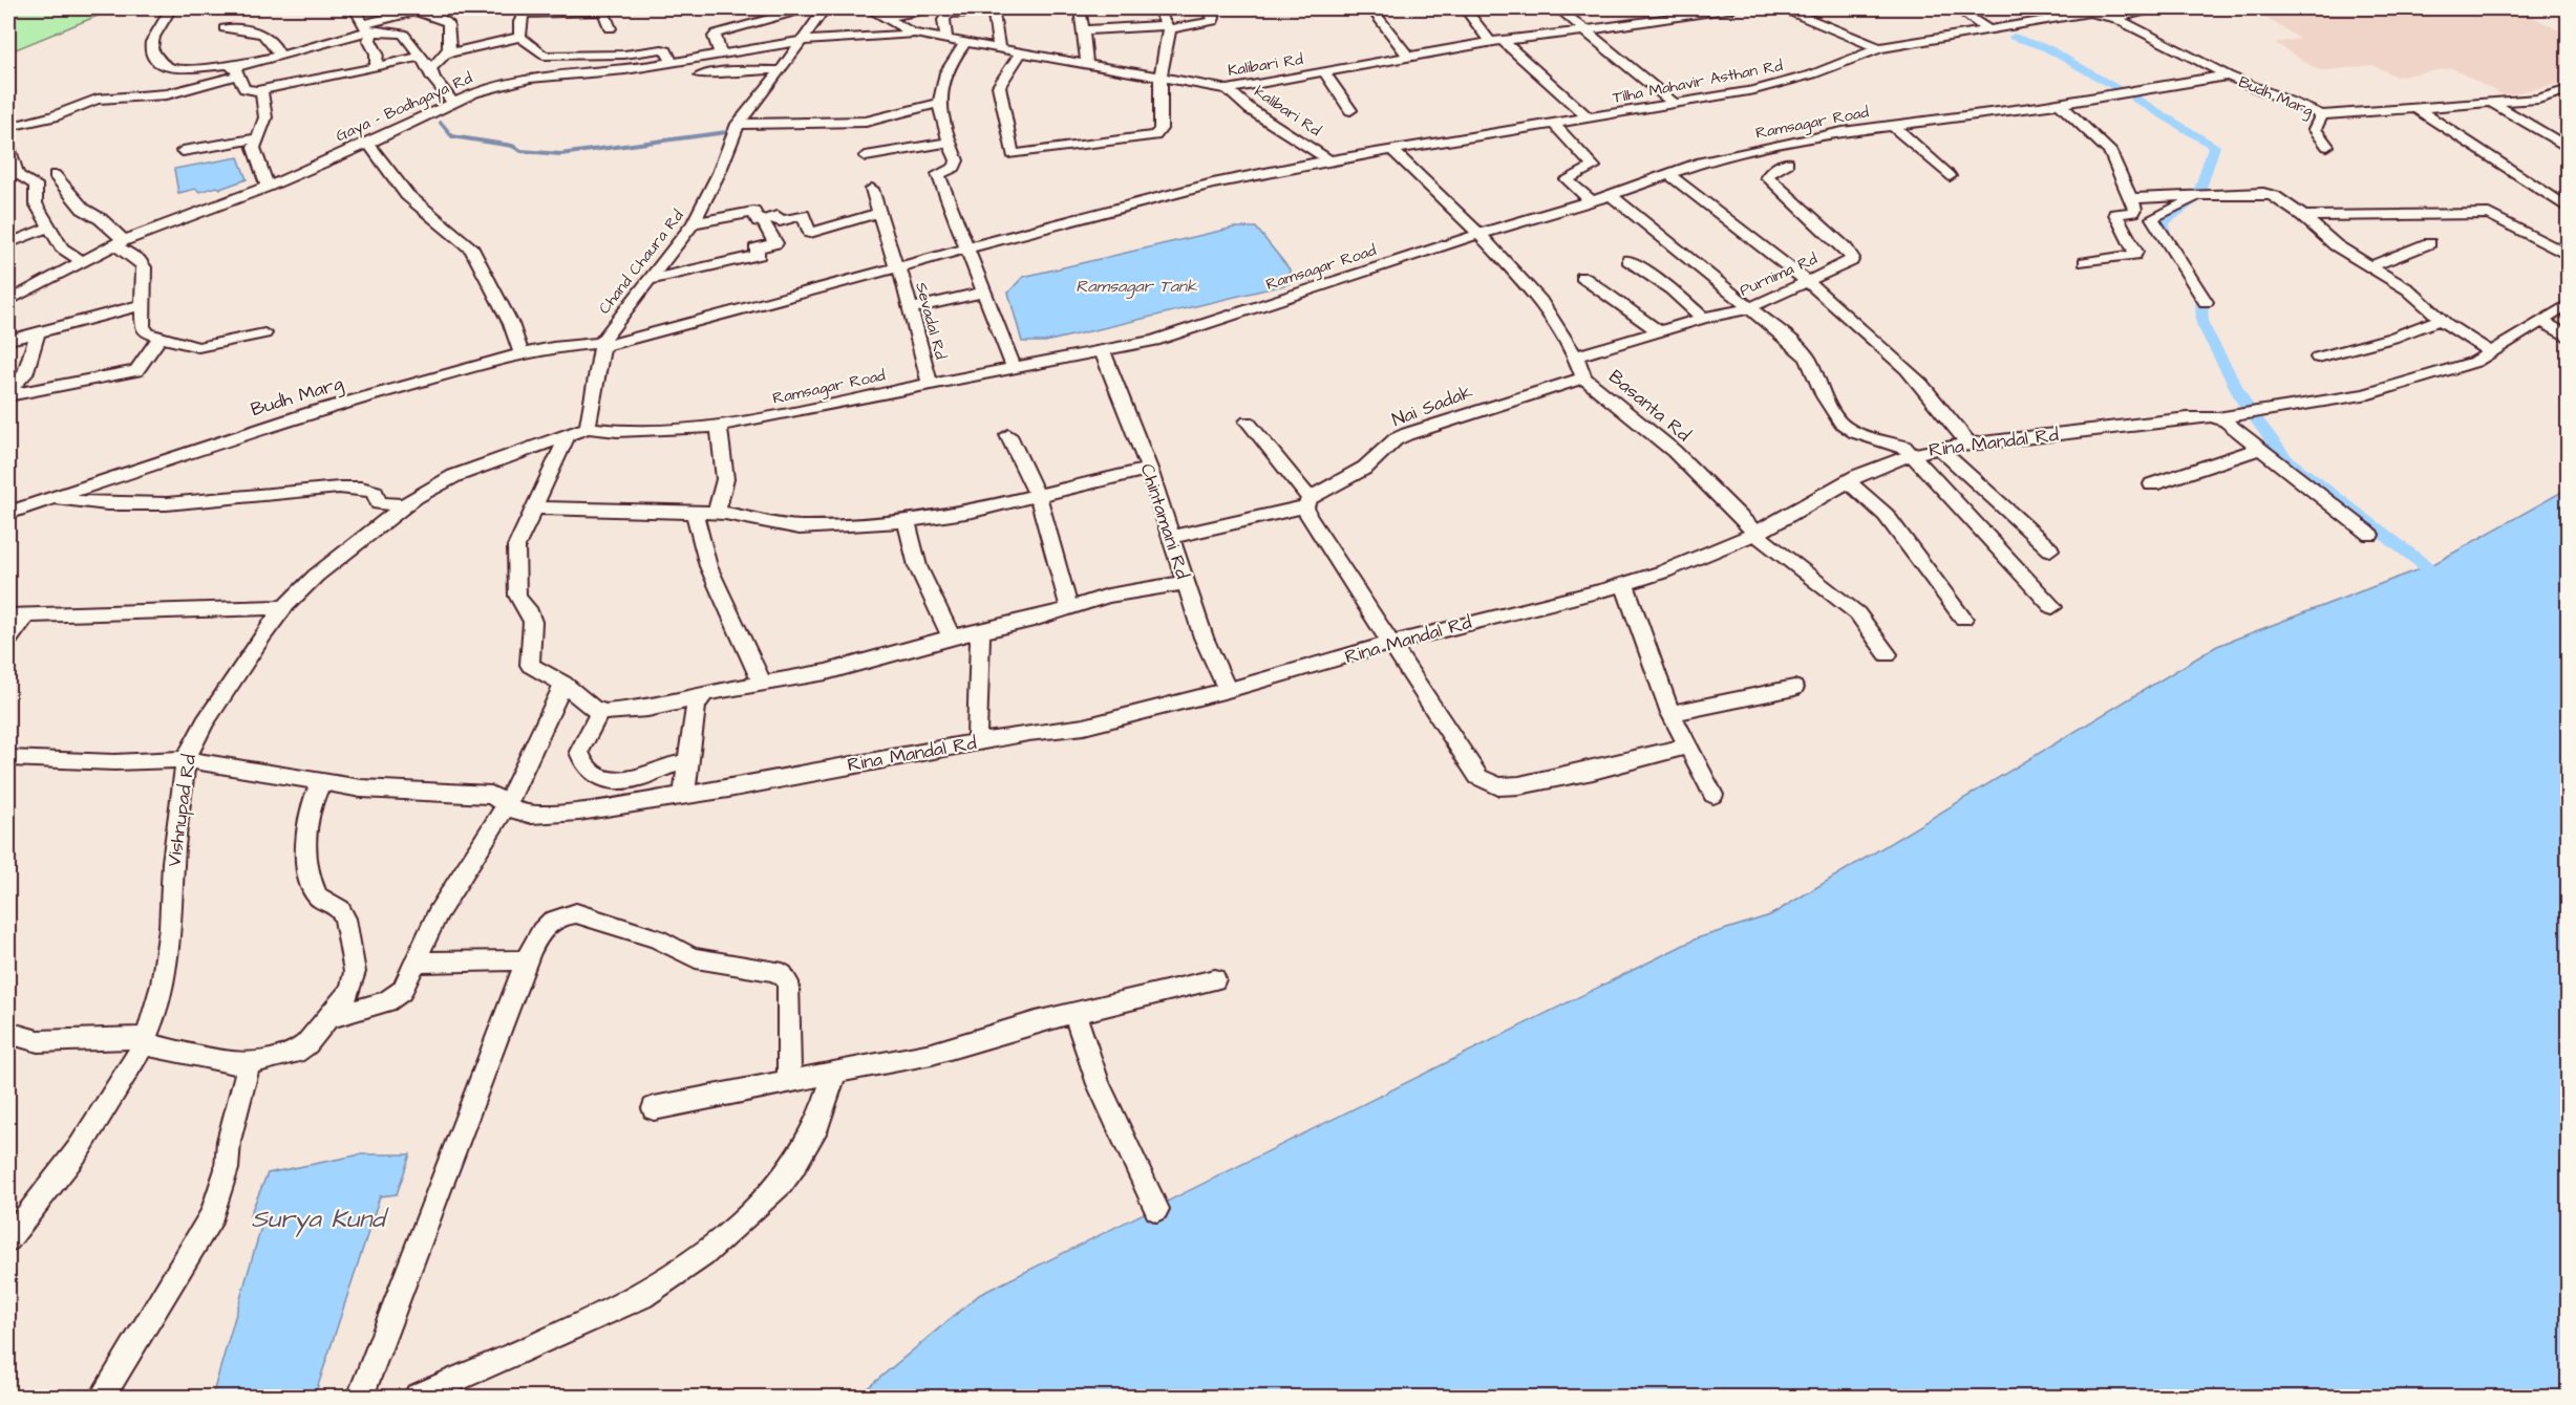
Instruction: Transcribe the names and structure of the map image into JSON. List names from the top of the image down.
{
  "streets": {
    "street": [
      "Kalibari Rd",
      "Tilha Mahavir Asthan Rd",
      "Budh Marg",
      "Gaya - Bodhgaya Rd",
      "kalibari Rd",
      "Ramsagar Road",
      "Chand Chaura Rd",
      "Purnima Rd",
      "Sevadal Rd",
      "Nai Sadak",
      "Basanta Rd",
      "Rina Mandal Rd",
      "Chintamani Rd",
      "Vishnupad Rd"
    ]
  },
  "crossings": [
    ["Kalibari Rd", "Gaya - Bodhgaya Rd"],
    ["Kalibari Rd", "kalibari Rd"],
    ["Kalibari Rd", "Chand Chaura Rd"],
    ["Tilha Mahavir Asthan Rd", "Budh Marg"],
    ["Tilha Mahavir Asthan Rd", "kalibari Rd"],
    ["Tilha Mahavir Asthan Rd", "Basanta Rd"],
    ["Budh Marg", "Ramsagar Road"],
    ["Budh Marg", "Chand Chaura Rd"],
    ["Budh Marg", "Sevadal Rd"],
    ["Gaya - Bodhgaya Rd", "Chand Chaura Rd"],
    ["Ramsagar Road", "Sevadal Rd"],
    ["Ramsagar Road", "Basanta Rd"],
    ["Ramsagar Road", "Chintamani Rd"],
    ["Ramsagar Road", "Vishnupad Rd"],
    ["Purnima Rd", "Basanta Rd"],
    ["Nai Sadak", "Basanta Rd"],
    ["Nai Sadak", "Chintamani Rd"],
    ["Basanta Rd", "Rina Mandal Rd"],
    ["Rina Mandal Rd", "Chintamani Rd"],
    ["Rina Mandal Rd", "Vishnupad Rd"]
  ],
  "water": ["Ramsagar Tank", "Surya Kund"]
}
